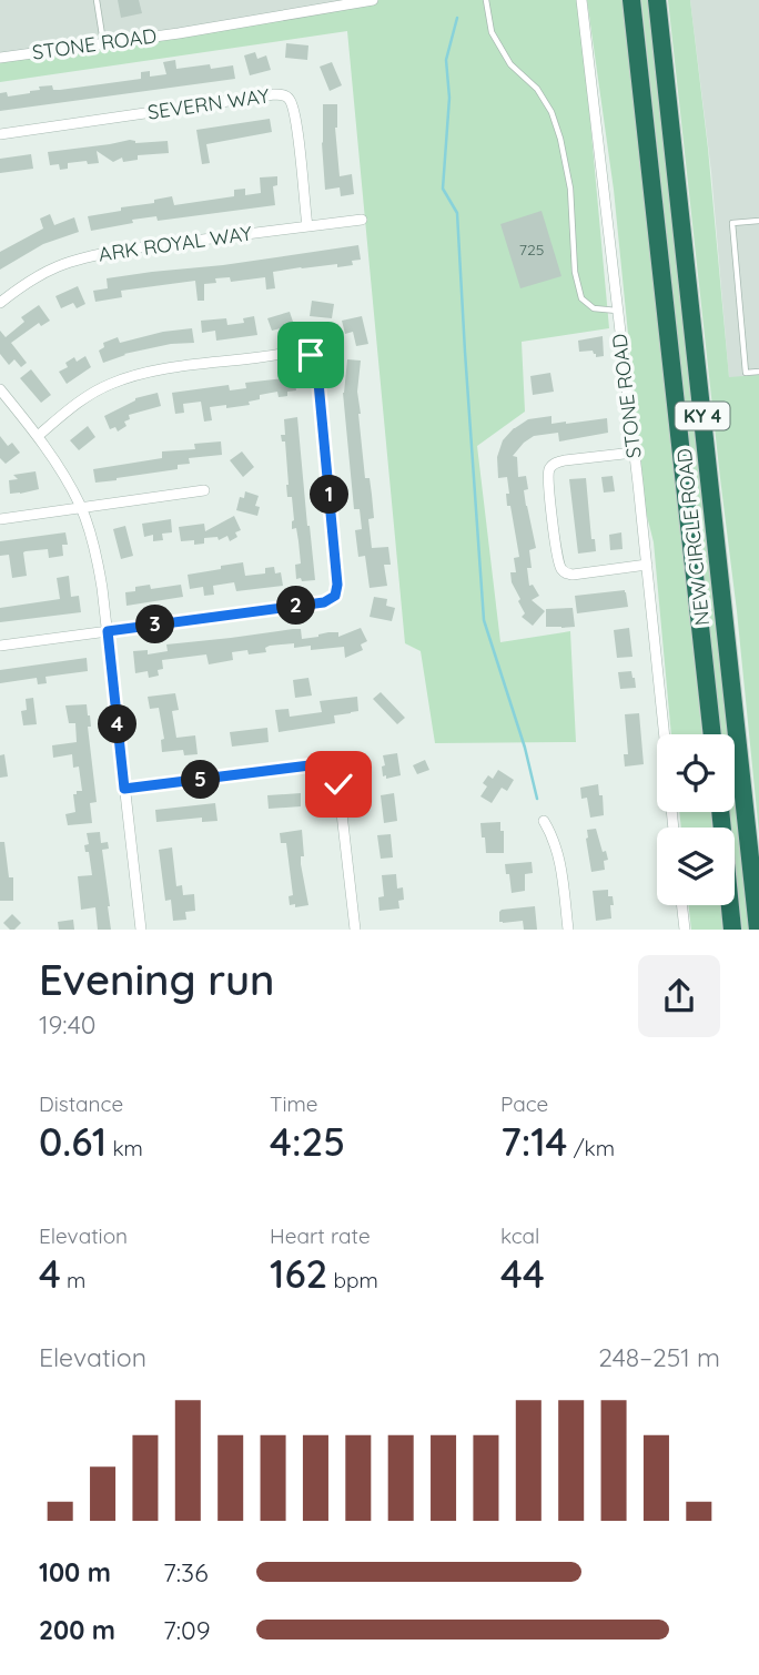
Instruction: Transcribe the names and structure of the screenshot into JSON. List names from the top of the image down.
{
  "streets": {
    "highway": ["KY 4", "NEW CIRCLE ROAD"],
    "street": ["STONE ROAD", "SEVERN WAY", "ARK ROYAL WAY"]
  },
  "crossings": [
    ["SEVERN WAY", "ARK ROYAL WAY"]
  ],
  "house_numbers": ["725"],
  "page": {
    "pins": [
      "1",
      "2",
      "3",
      "4",
      "5"
    ],
    "heading": ["Evening run", "19:40"],
    "stats": [
      ["Distance", "0.61 km"],
      ["Time", "4:25"],
      ["Pace", "7:14 /km"],
      ["Elevation", "4 m"],
      ["Heart rate", "162 bpm"],
      ["kcal", "44"]
    ],
    "chart": ["Elevation", "248–251 m"],
    "list": [
      {
        "name": "100 m",
        "note": "7:36"
      },
      {
        "name": "200 m",
        "note": "7:09"
      }
    ]
  }
}
